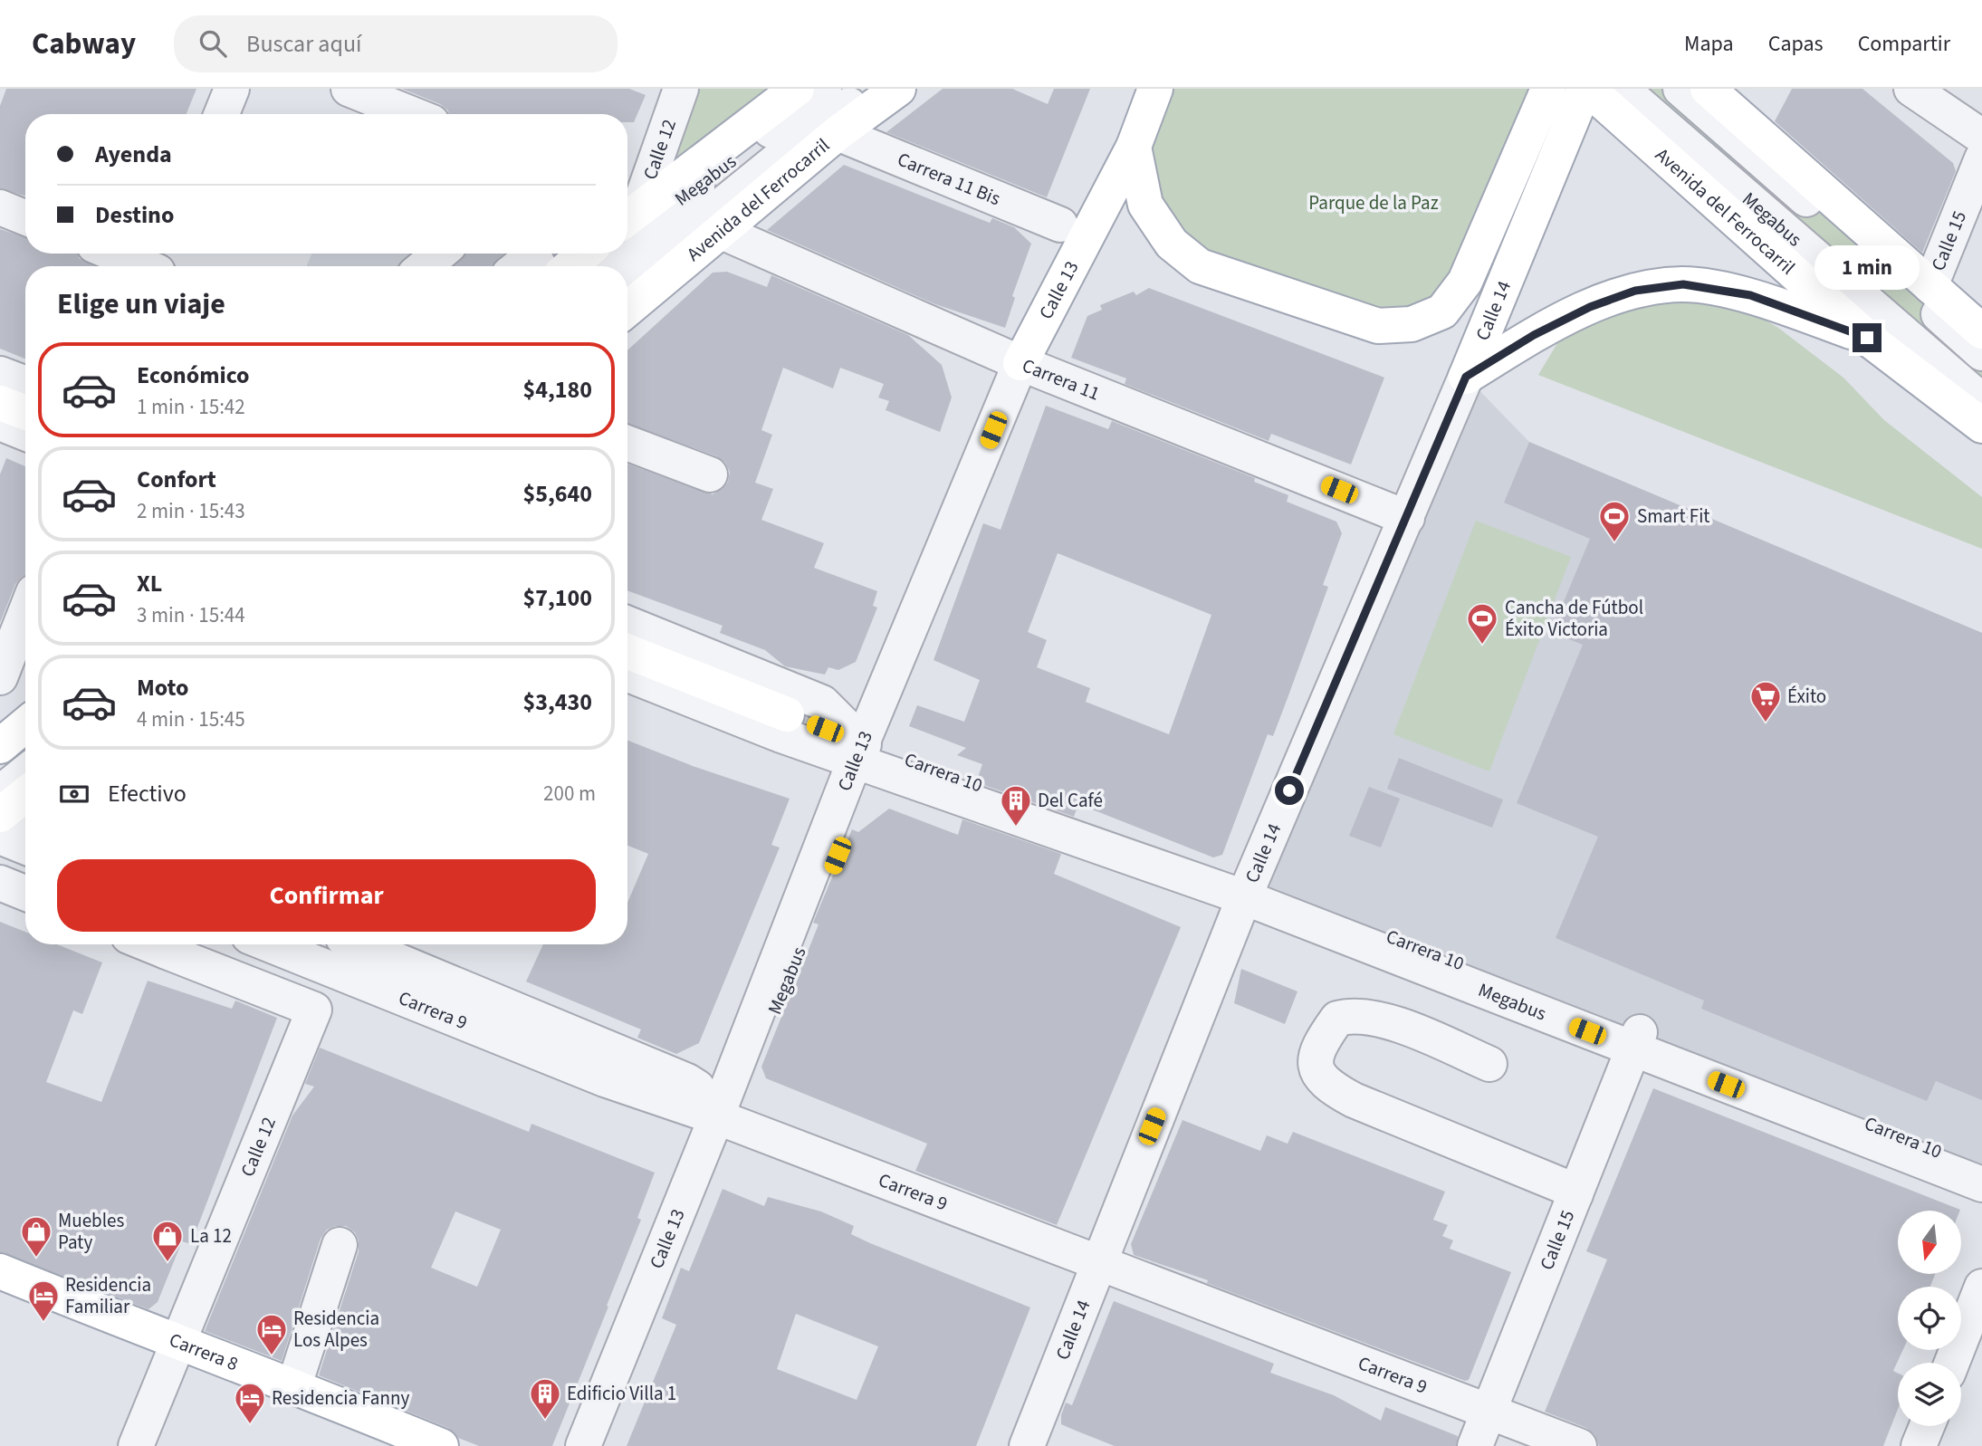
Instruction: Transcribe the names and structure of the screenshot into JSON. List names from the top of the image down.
{
  "streets": {
    "main road": [
      "Avenida del Ferrocarril",
      "Calle 13",
      "Calle 14",
      "Carrera 10",
      "Carrera 8"
    ],
    "street": [
      "Calle 12",
      "Carrera 11 Bis",
      "Megabus",
      "Calle 15",
      "Carrera 11",
      "Carrera 9"
    ]
  },
  "crossings": [
    ["Calle 12", "Carrera 8"],
    ["Carrera 11 Bis", "Avenida del Ferrocarril"],
    ["Avenida del Ferrocarril", "Calle 14"],
    ["Avenida del Ferrocarril", "Carrera 11"],
    ["Calle 15", "Carrera 10"],
    ["Calle 15", "Carrera 9"],
    ["Calle 13", "Calle 14"],
    ["Calle 13", "Carrera 11"],
    ["Calle 13", "Carrera 10"],
    ["Calle 13", "Carrera 9"],
    ["Calle 14", "Carrera 11"],
    ["Calle 14", "Carrera 10"],
    ["Calle 14", "Carrera 9"]
  ],
  "parks": ["Parque de la Paz"],
  "places": {
    "sports": ["Smart Fit", "Cancha de Fútbol Éxito Victoria"],
    "supermarket": ["Éxito"],
    "building": ["Del Café", "Edificio Villa 1"],
    "shop": ["Muebles Paty", "La 12"],
    "hotel": ["Residencia Familiar", "Residencia Los Alpes", "Residencia Fanny"]
  },
  "north": "bottom",
  "page": {
    "header": "Cabway",
    "search": "Buscar aquí",
    "nav": ["Mapa", "Capas", "Compartir"],
    "banner": ["Ayenda", "Destino"],
    "bubble": "1 min",
    "heading": "Elige un viaje",
    "list": [
      {
        "name": "Económico",
        "note": "1 min · 15:42",
        "value": "$4,180"
      },
      {
        "name": "Confort",
        "note": "2 min · 15:43",
        "value": "$5,640"
      },
      {
        "name": "XL",
        "note": "3 min · 15:44",
        "value": "$7,100"
      },
      {
        "name": "Moto",
        "note": "4 min · 15:45",
        "value": "$3,430"
      }
    ],
    "pay": ["Efectivo", "200 m"],
    "buttons": "Confirmar"
  }
}
